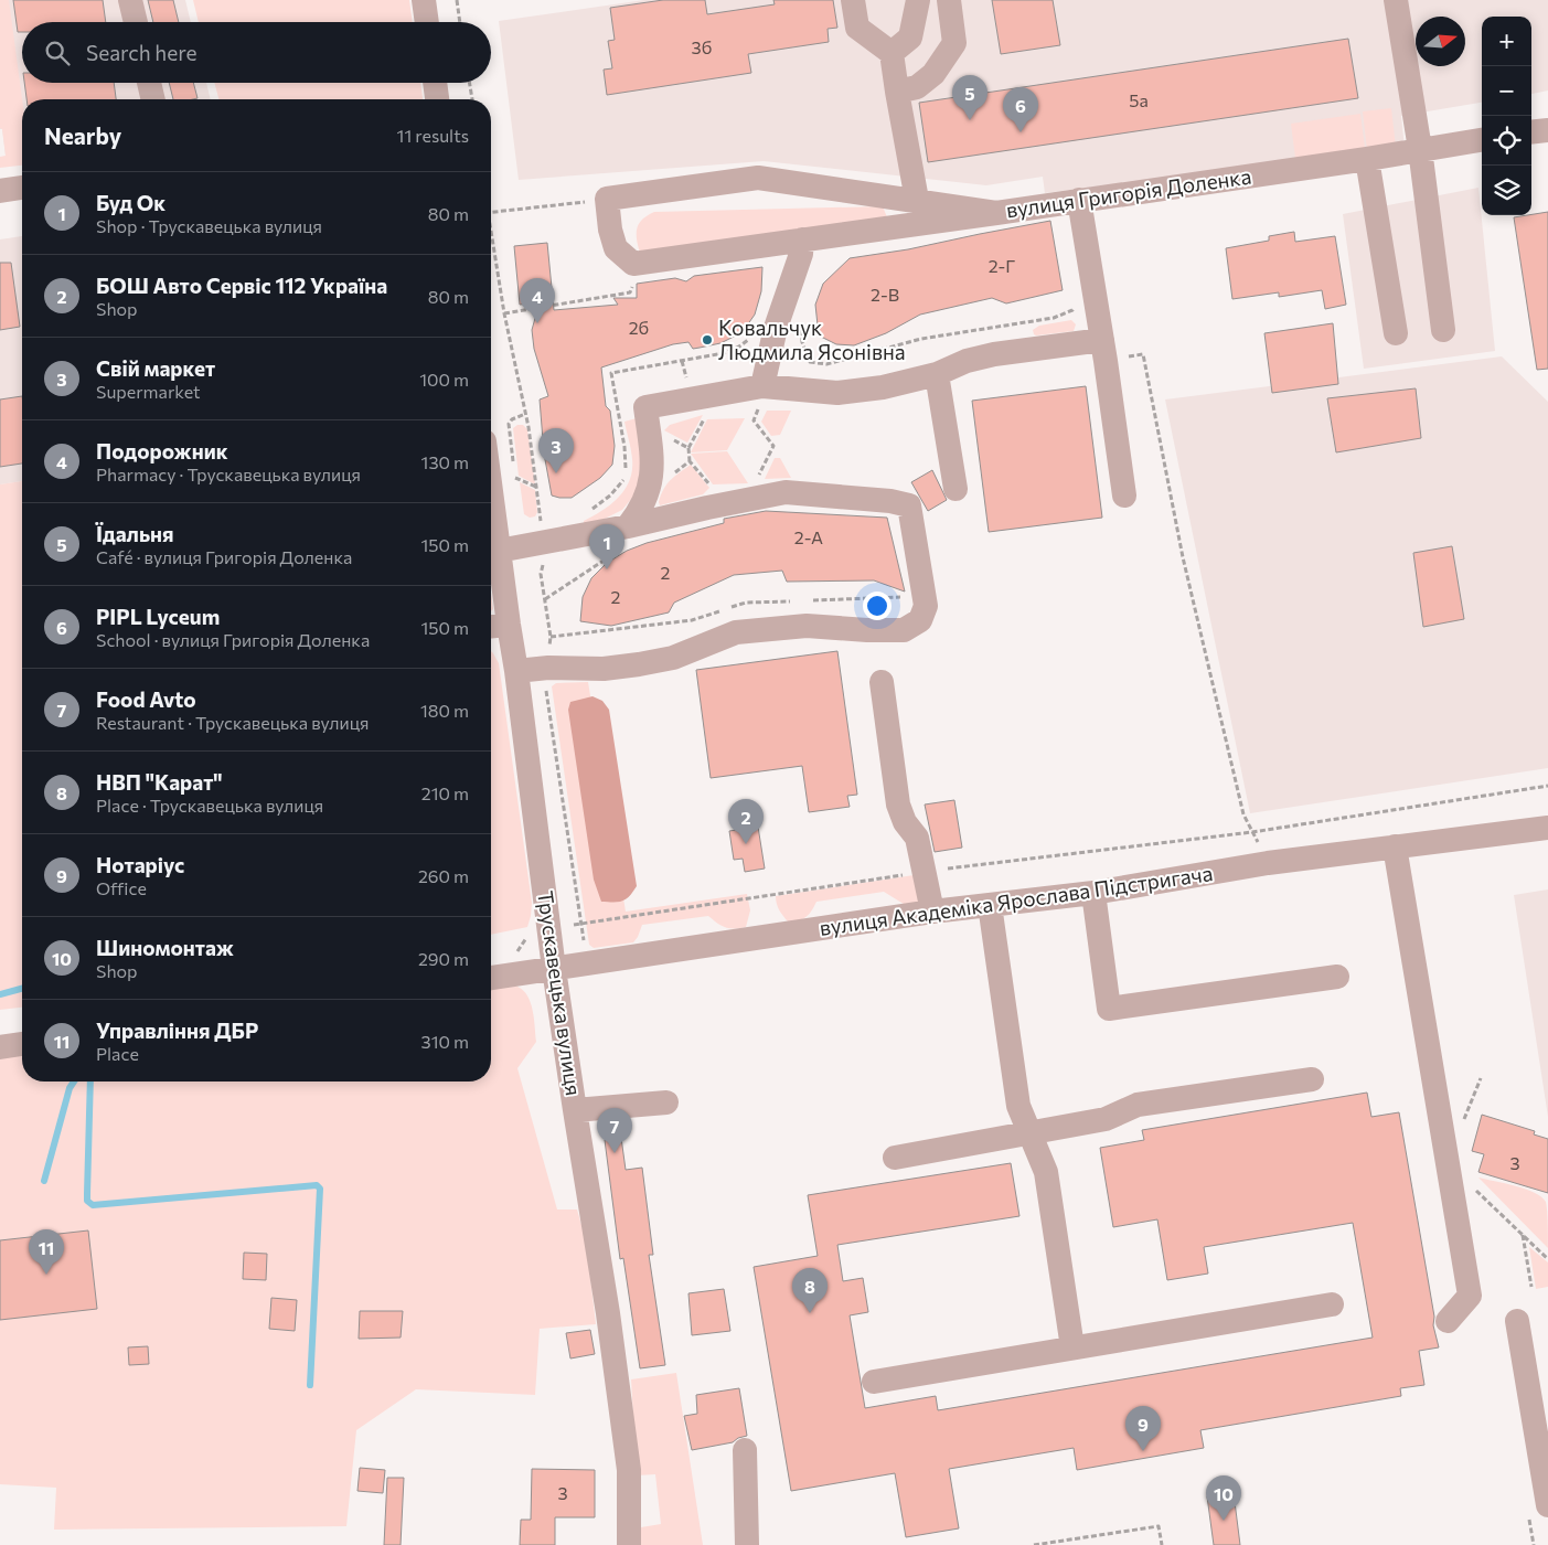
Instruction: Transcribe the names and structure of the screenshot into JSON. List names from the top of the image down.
{
  "streets": {
    "street": ["вулиця Григорія Доленка", "вулиця Академіка Ярослава Підстригача", "Трускавецька вулиця"]
  },
  "crossings": [
    ["вулиця Академіка Ярослава Підстригача", "Трускавецька вулиця"]
  ],
  "places": ["Ковальчук Людмила Ясонівна"],
  "house_numbers": [
    "3б",
    "5а",
    "2-Г",
    "2-В",
    "2б",
    "2-А",
    "2",
    "2",
    "3",
    "3"
  ],
  "north": "right",
  "page": {
    "map_buttons": ["+", "−"],
    "search": "Search here",
    "pins": [
      "5",
      "6",
      "4",
      "3",
      "1",
      "2",
      "7",
      "11",
      "8",
      "9",
      "10"
    ],
    "heading": ["Nearby", "11 results"],
    "list": [
      {
        "mark": "1",
        "name": "Буд Ок",
        "note": "Shop · Трускавецька вулиця",
        "value": "80 m"
      },
      {
        "mark": "2",
        "name": "БОШ Авто Сервіс 112 Україна",
        "note": "Shop",
        "value": "80 m"
      },
      {
        "mark": "3",
        "name": "Свiй маркет",
        "note": "Supermarket",
        "value": "100 m"
      },
      {
        "mark": "4",
        "name": "Подорожник",
        "note": "Pharmacy · Трускавецька вулиця",
        "value": "130 m"
      },
      {
        "mark": "5",
        "name": "Їдальня",
        "note": "Café · вулиця Григорія Доленка",
        "value": "150 m"
      },
      {
        "mark": "6",
        "name": "PIPL Lyceum",
        "note": "School · вулиця Григорія Доленка",
        "value": "150 m"
      },
      {
        "mark": "7",
        "name": "Food Avto",
        "note": "Restaurant · Трускавецька вулиця",
        "value": "180 m"
      },
      {
        "mark": "8",
        "name": "НВП \"Карат\"",
        "note": "Place · Трускавецька вулиця",
        "value": "210 m"
      },
      {
        "mark": "9",
        "name": "Нотаріус",
        "note": "Office",
        "value": "260 m"
      },
      {
        "mark": "10",
        "name": "Шиномонтаж",
        "note": "Shop",
        "value": "290 m"
      },
      {
        "mark": "11",
        "name": "Управління ДБР",
        "note": "Place",
        "value": "310 m"
      }
    ]
  }
}
